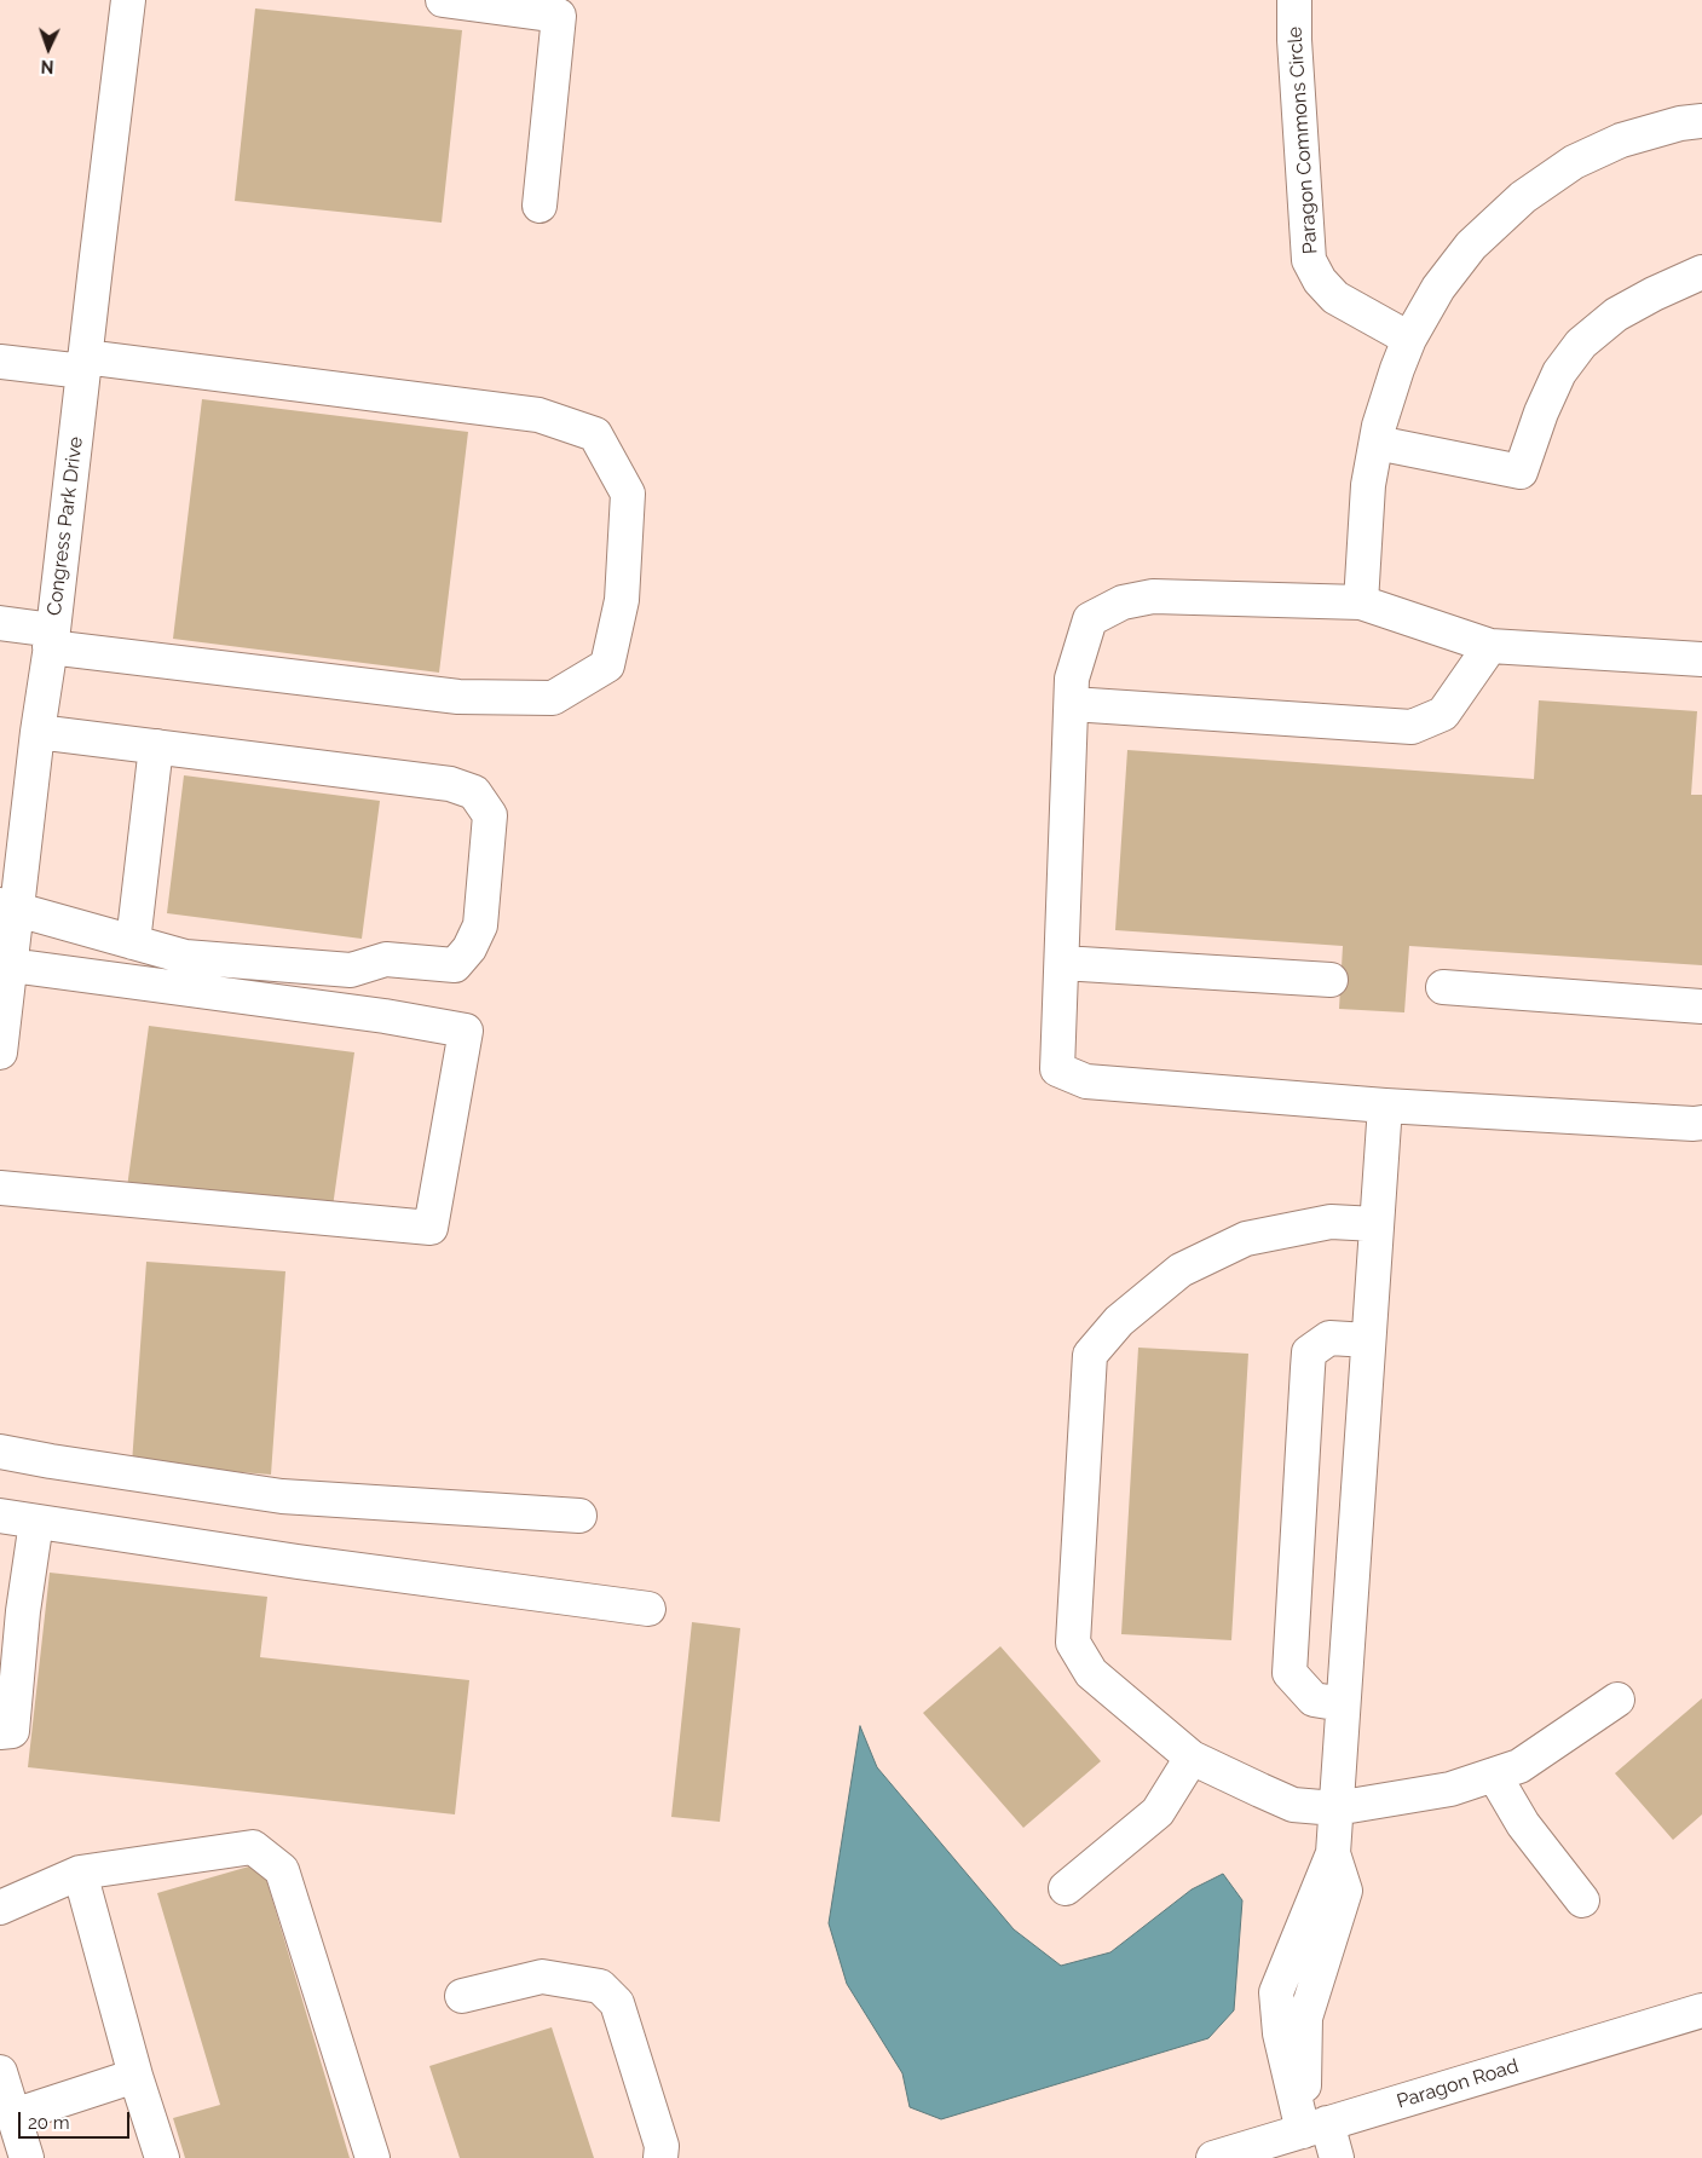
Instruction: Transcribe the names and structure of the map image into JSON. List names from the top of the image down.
{
  "streets": {
    "street": ["Paragon Commons Circle", "Congress Park Drive", "Paragon Road"]
  },
  "scale_bar": "20 m",
  "north": "bottom"
}
